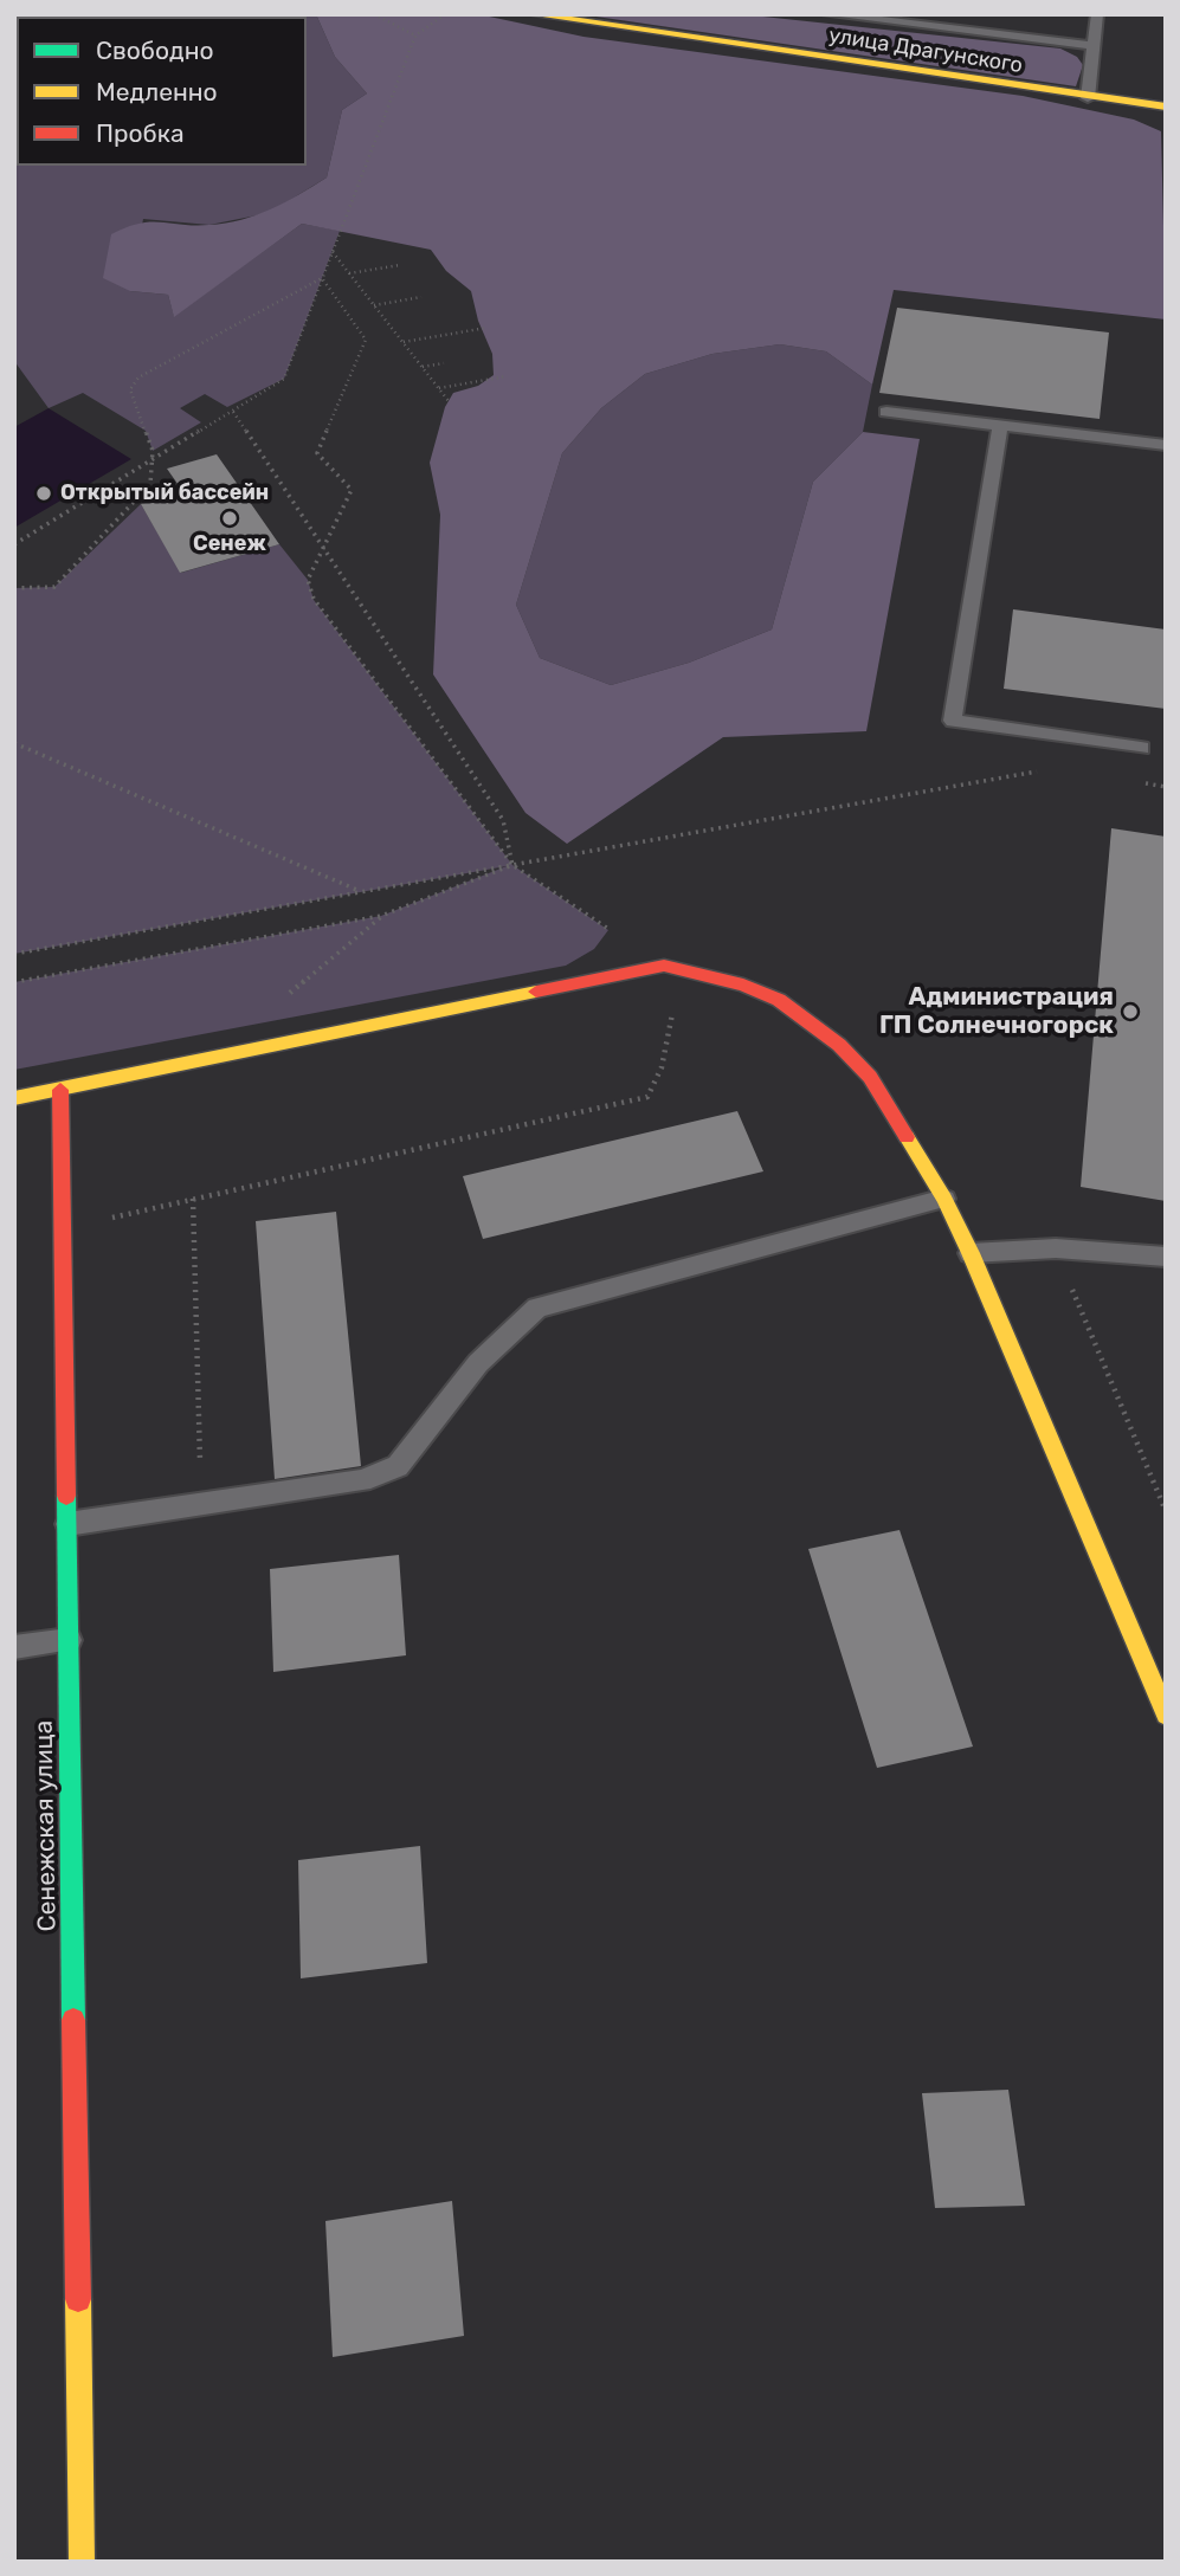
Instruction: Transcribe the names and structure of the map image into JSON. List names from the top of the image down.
{
  "streets": {
    "street": ["улица Драгунского", "Сенежская улица"]
  },
  "places": ["Открытый бассейн", "Сенеж", "Администрация ГП Солнечногорск"],
  "legend": ["Свободно", "Медленно", "Пробка"]
}
